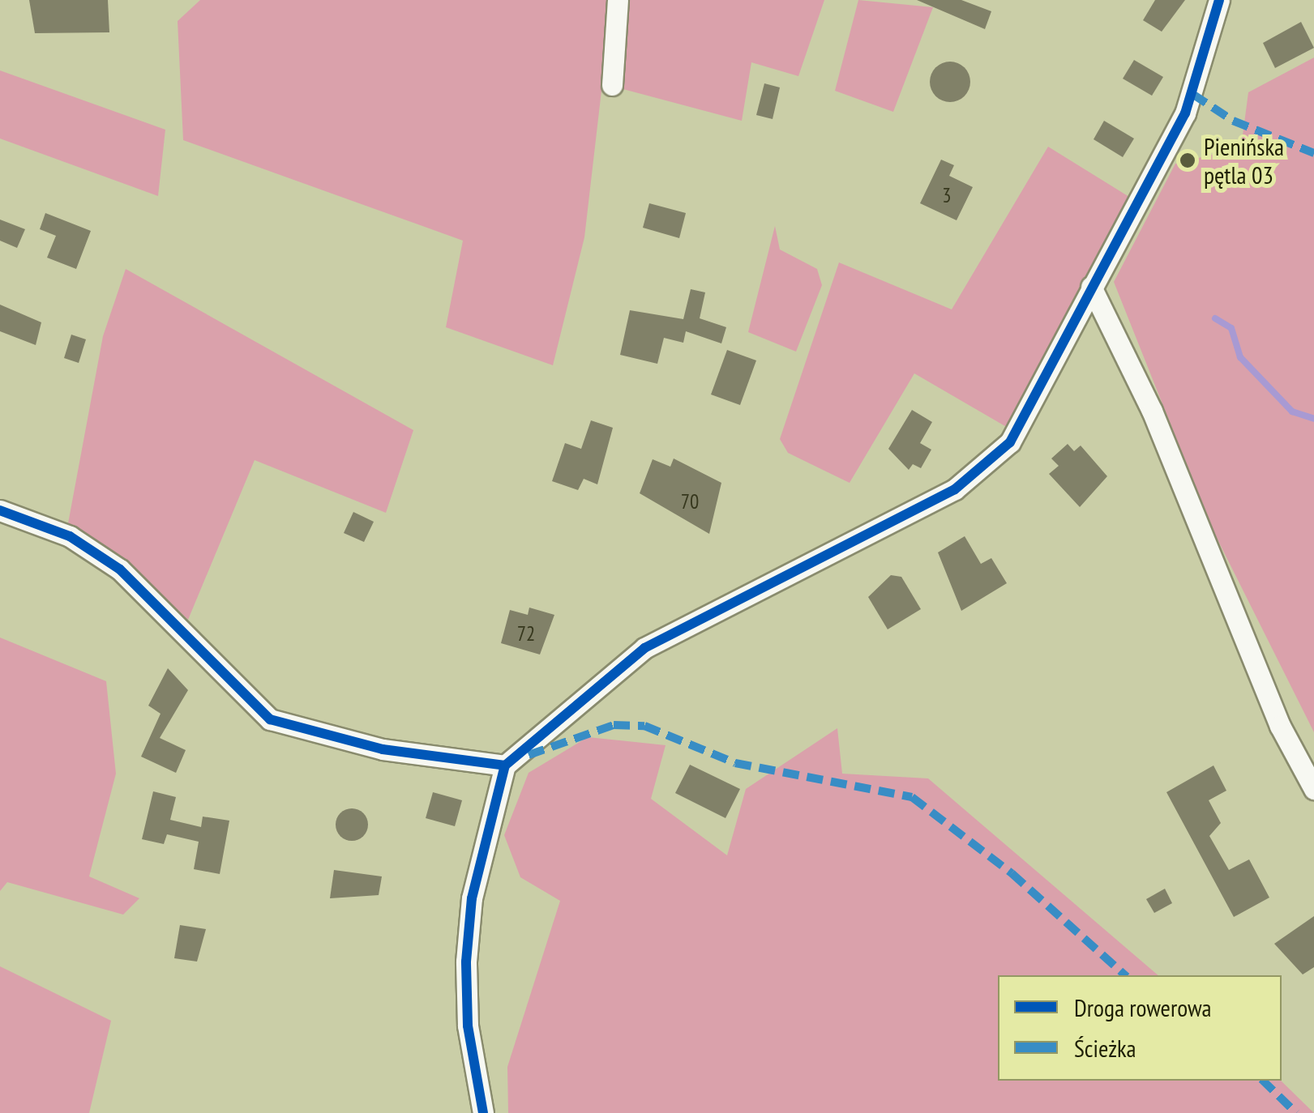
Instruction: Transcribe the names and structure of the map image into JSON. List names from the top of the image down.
{
  "places": ["Pienińska pętla 03"],
  "house_numbers": ["3", "70", "72"],
  "legend": ["Droga rowerowa", "Ścieżka"]
}
